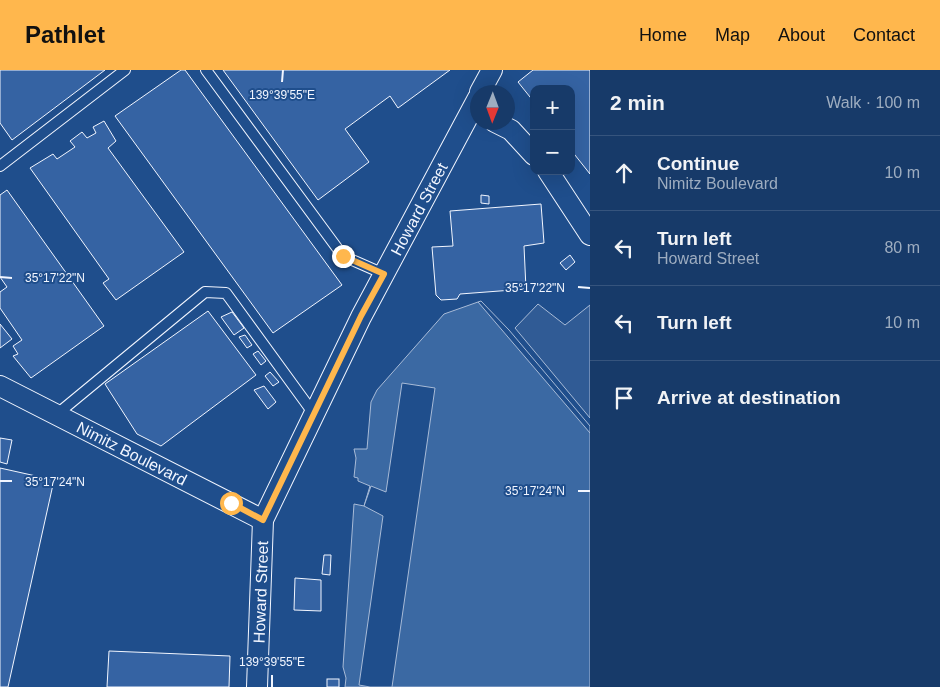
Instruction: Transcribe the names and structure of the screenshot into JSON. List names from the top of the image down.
{
  "streets": {
    "street": ["Howard Street", "Nimitz Boulevard"]
  },
  "crossings": [
    ["Howard Street", "Nimitz Boulevard"]
  ],
  "north": "bottom",
  "page": {
    "header": "Pathlet",
    "nav": [
      "Home",
      "Map",
      "About",
      "Contact"
    ],
    "heading": ["2 min", "Walk · 100 m"],
    "map_buttons": ["+", "−"],
    "list": [
      ["Continue", "Nimitz Boulevard", "10 m"],
      ["Turn left", "Howard Street", "80 m"],
      ["Turn left", "10 m"],
      "Arrive at destination"
    ]
  },
  "coordinates": ["139°39'55\"E", "35°17'22\"N", "35°17'24\"N"]
}
